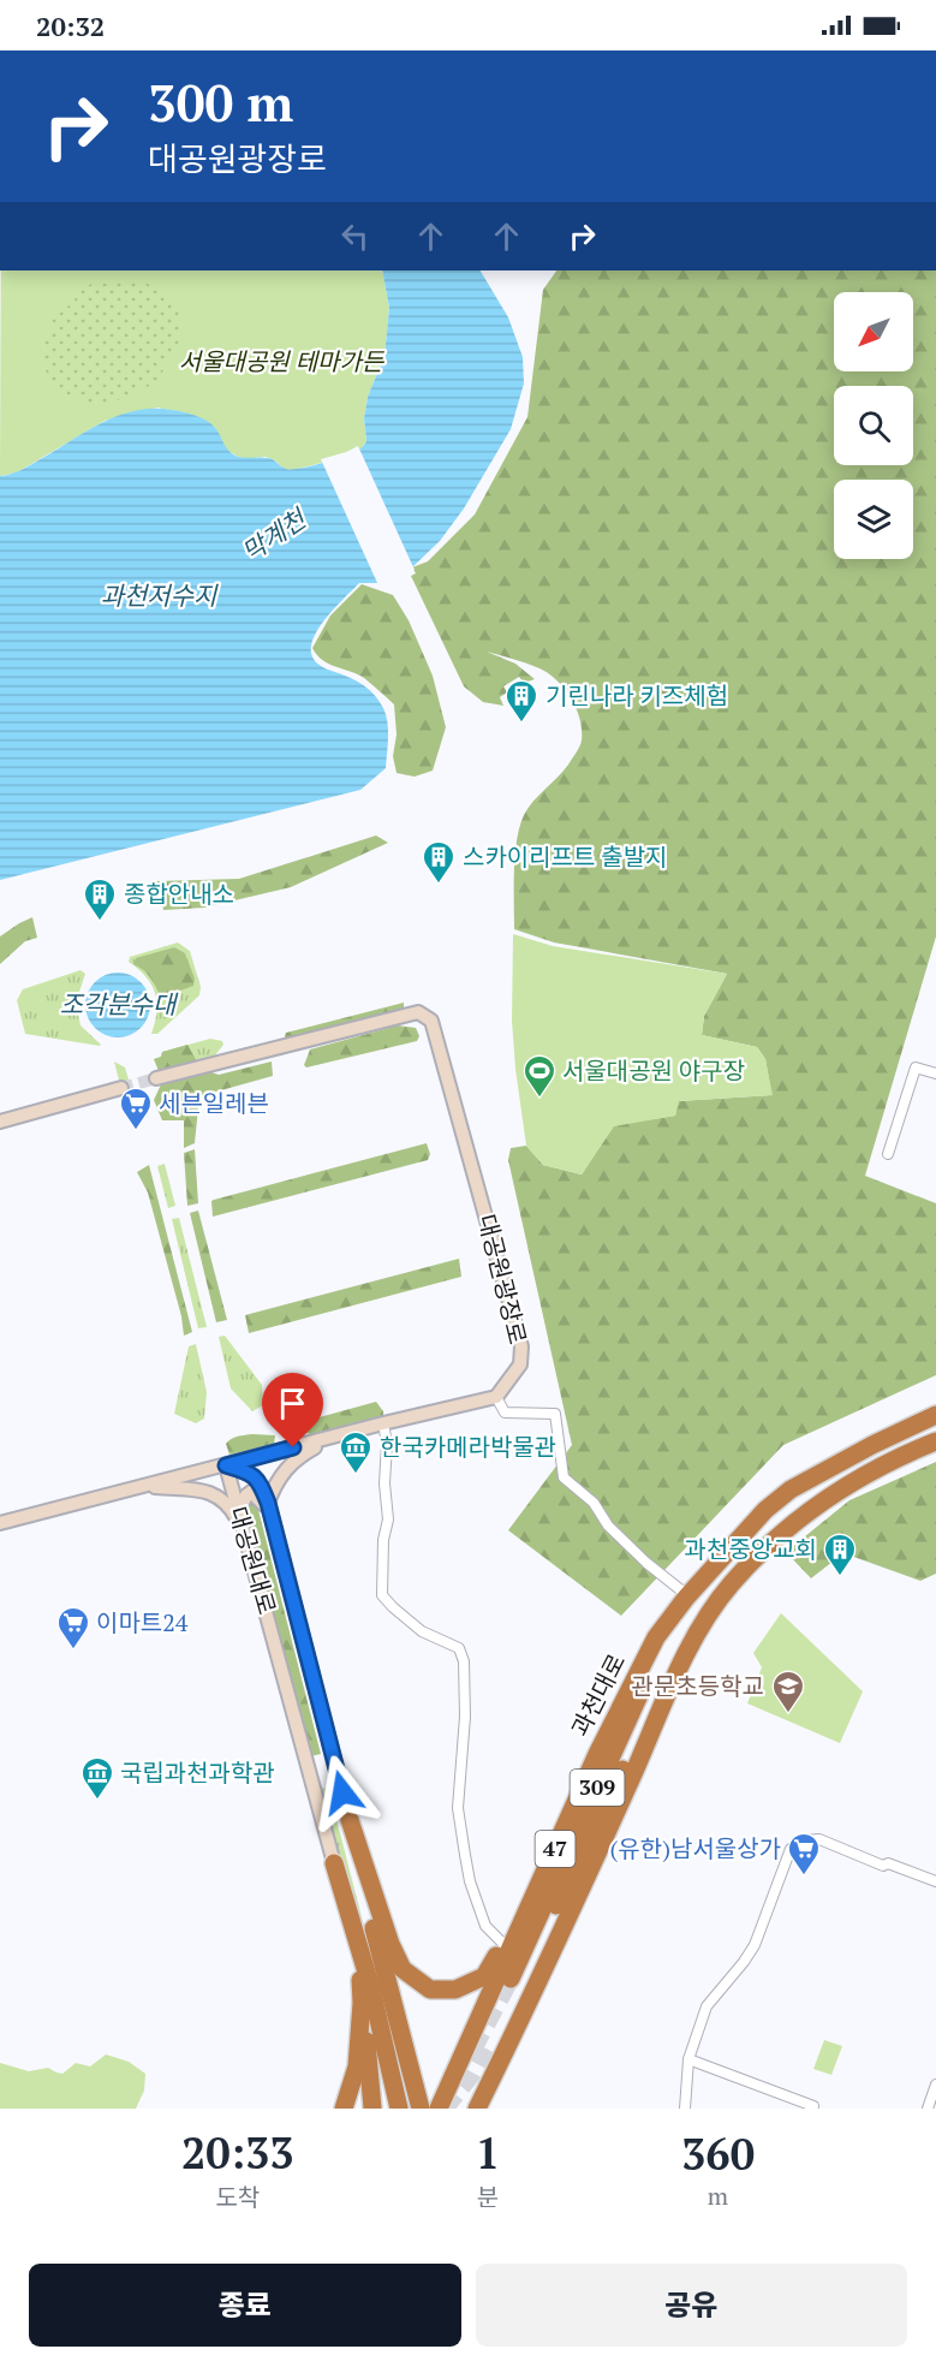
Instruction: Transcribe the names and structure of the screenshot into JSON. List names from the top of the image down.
{
  "streets": {
    "highway": ["과천대로", "309", "47"],
    "street": ["대공원광장로", "대공원대로"]
  },
  "crossings": [
    ["과천대로", "309"],
    ["309", "47"]
  ],
  "water": ["막계천", "과천저수지", "조각분수대"],
  "parks": ["서울대공원 테마가든"],
  "places": {
    "building": [
      "기린나라 키즈체험",
      "스카이리프트 출발지",
      "종합안내소",
      "과천중앙교회"
    ],
    "sports": ["서울대공원 야구장"],
    "supermarket": ["세븐일레븐", "이마트24", "(유한)남서울상가"],
    "museum": ["한국카메라박물관", "국립과천과학관"],
    "school or university": ["관문초등학교"]
  },
  "north": "bottom left",
  "page": {
    "status": "20:32",
    "turn": ["300 m", "대공원광장로"],
    "eta": [
      "20:33",
      "도착",
      "1",
      "분",
      "360",
      "m"
    ],
    "buttons": ["종료", "공유"]
  }
}
